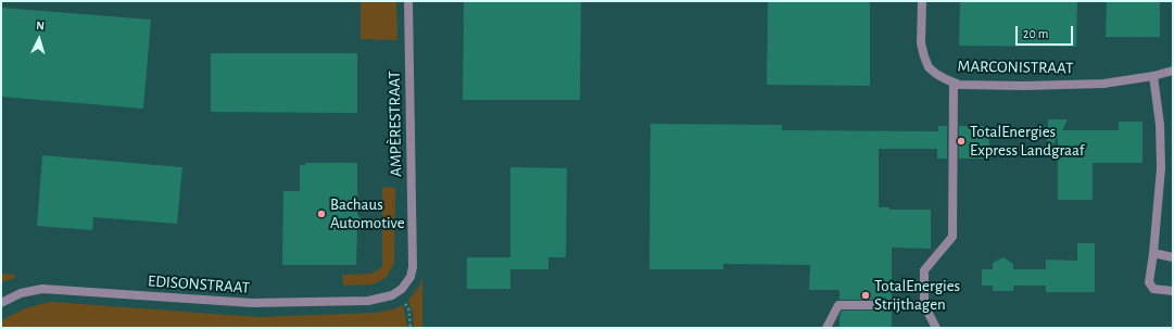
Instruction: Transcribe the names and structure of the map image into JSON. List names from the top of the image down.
{
  "streets": {
    "street": ["MARCONISTRAAT", "AMPÈRESTRAAT", "EDISONSTRAAT"]
  },
  "crossings": [
    ["AMPÈRESTRAAT", "EDISONSTRAAT"]
  ],
  "places": ["TotalEnergies Express Landgraaf", "Bachaus Automotive", "TotalEnergies Strijthagen"],
  "scale_bar": "20 m",
  "north": "top"
}
